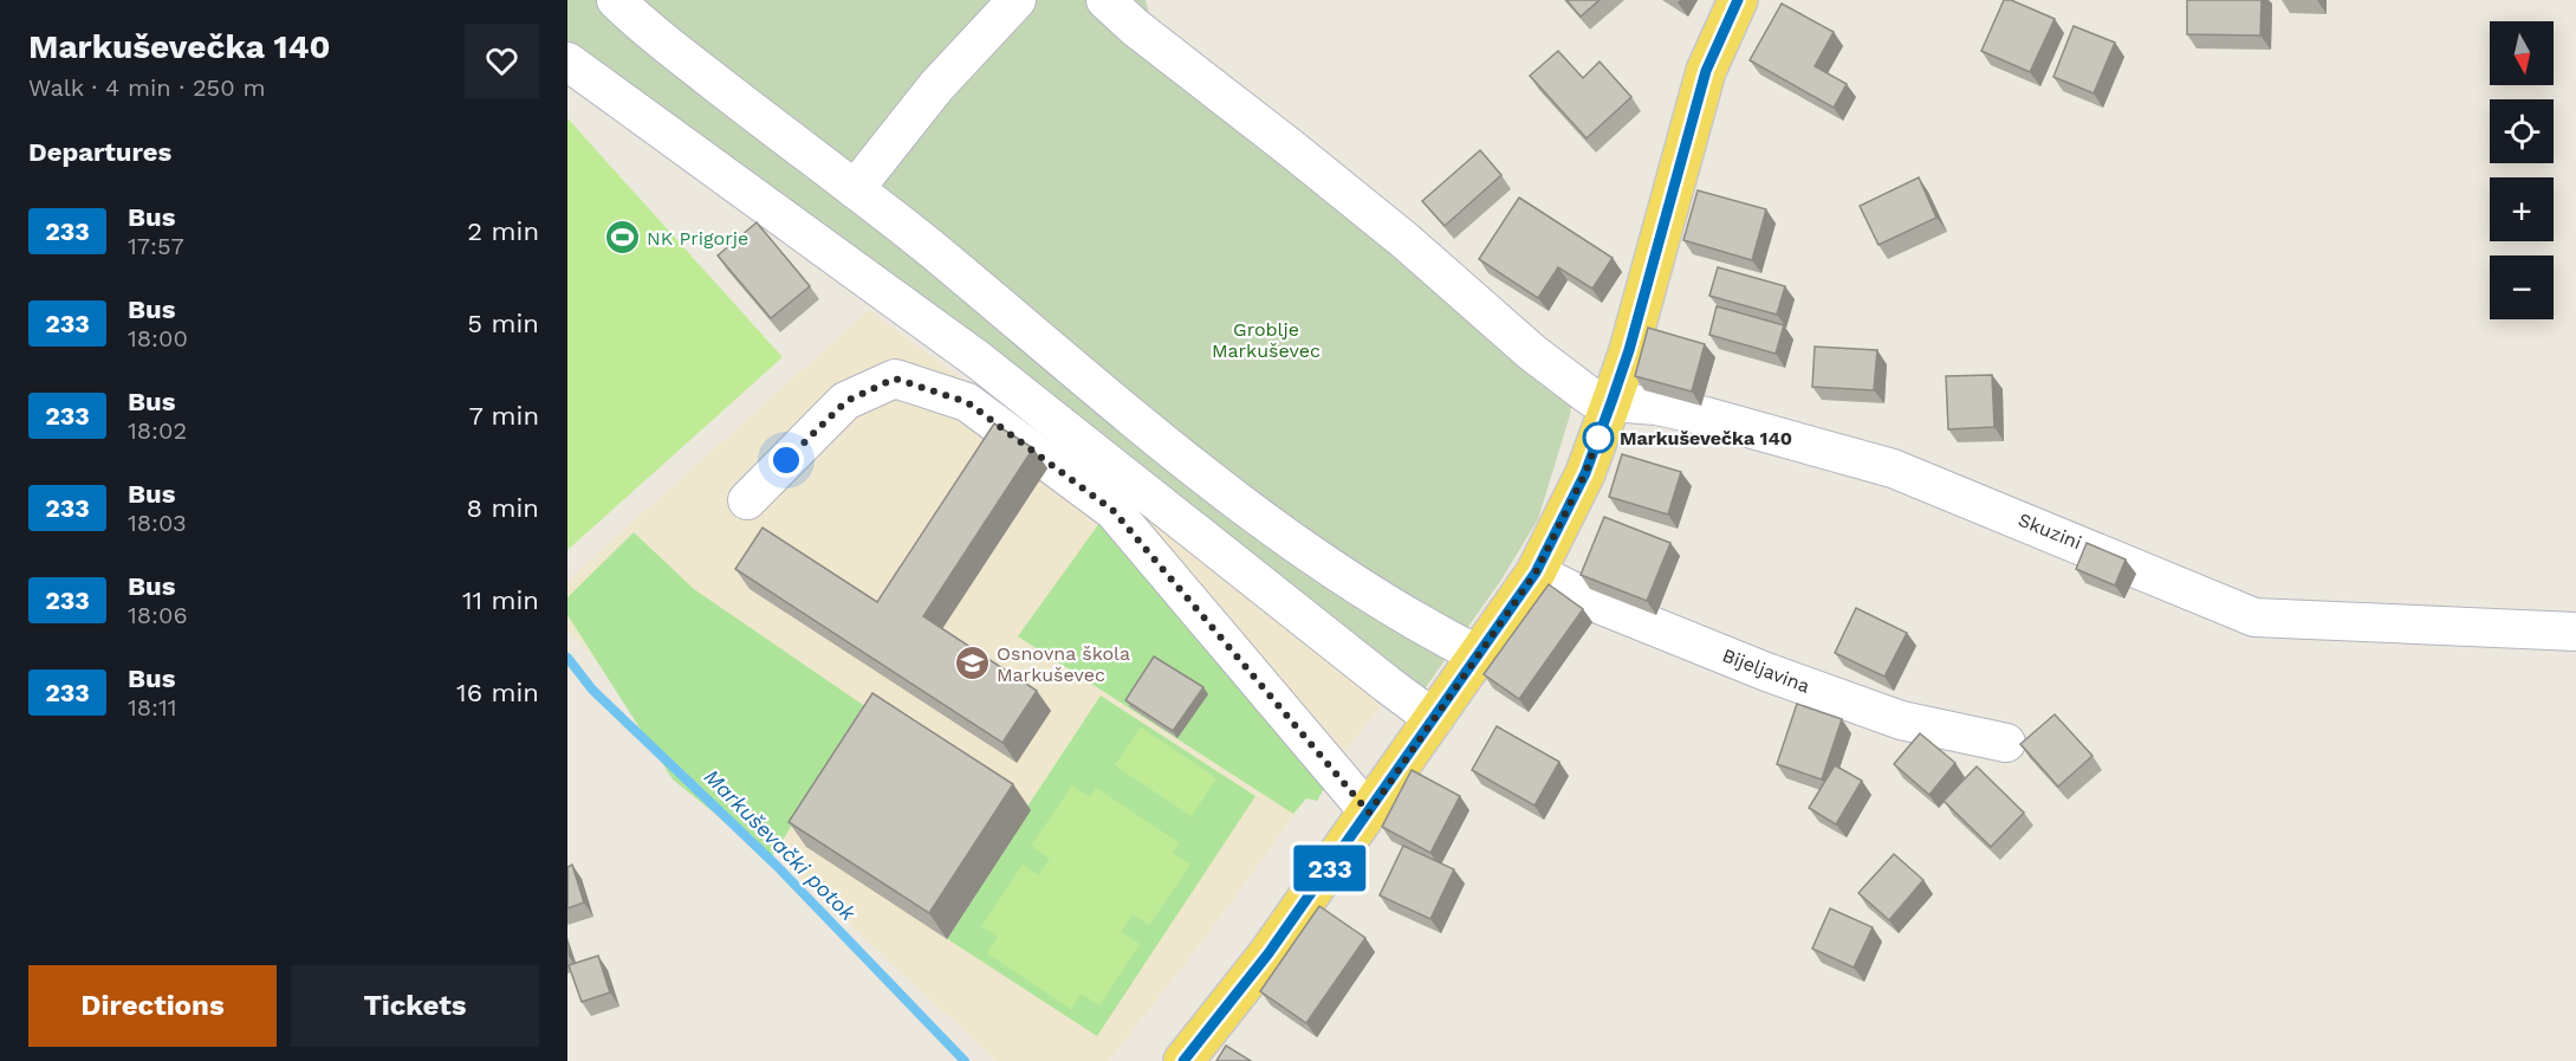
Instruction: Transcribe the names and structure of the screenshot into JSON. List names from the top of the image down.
{
  "streets": {
    "street": ["Skuzini", "Bijeljavina"]
  },
  "water": ["Markuševački potok"],
  "parks": ["Groblje Markuševec"],
  "places": {
    "sports": ["NK Prigorje"],
    "other": ["Markuševečka 140"],
    "school or university": ["Osnovna škola Markuševec"]
  },
  "lines": ["bus line 233"],
  "north": "bottom",
  "page": {
    "heading": [
      ["Markuševečka 140", "Walk · 4 min · 250 m"],
      "Departures"
    ],
    "on_map": "233",
    "map_buttons": ["+", "−"],
    "list": [
      {
        "mark": "233",
        "name": "Bus",
        "note": "17:57",
        "value": "2 min"
      },
      {
        "mark": "233",
        "name": "Bus",
        "note": "18:00",
        "value": "5 min"
      },
      {
        "mark": "233",
        "name": "Bus",
        "note": "18:02",
        "value": "7 min"
      },
      {
        "mark": "233",
        "name": "Bus",
        "note": "18:03",
        "value": "8 min"
      },
      {
        "mark": "233",
        "name": "Bus",
        "note": "18:06",
        "value": "11 min"
      },
      {
        "mark": "233",
        "name": "Bus",
        "note": "18:11",
        "value": "16 min"
      }
    ],
    "buttons": ["Directions", "Tickets"]
  }
}
